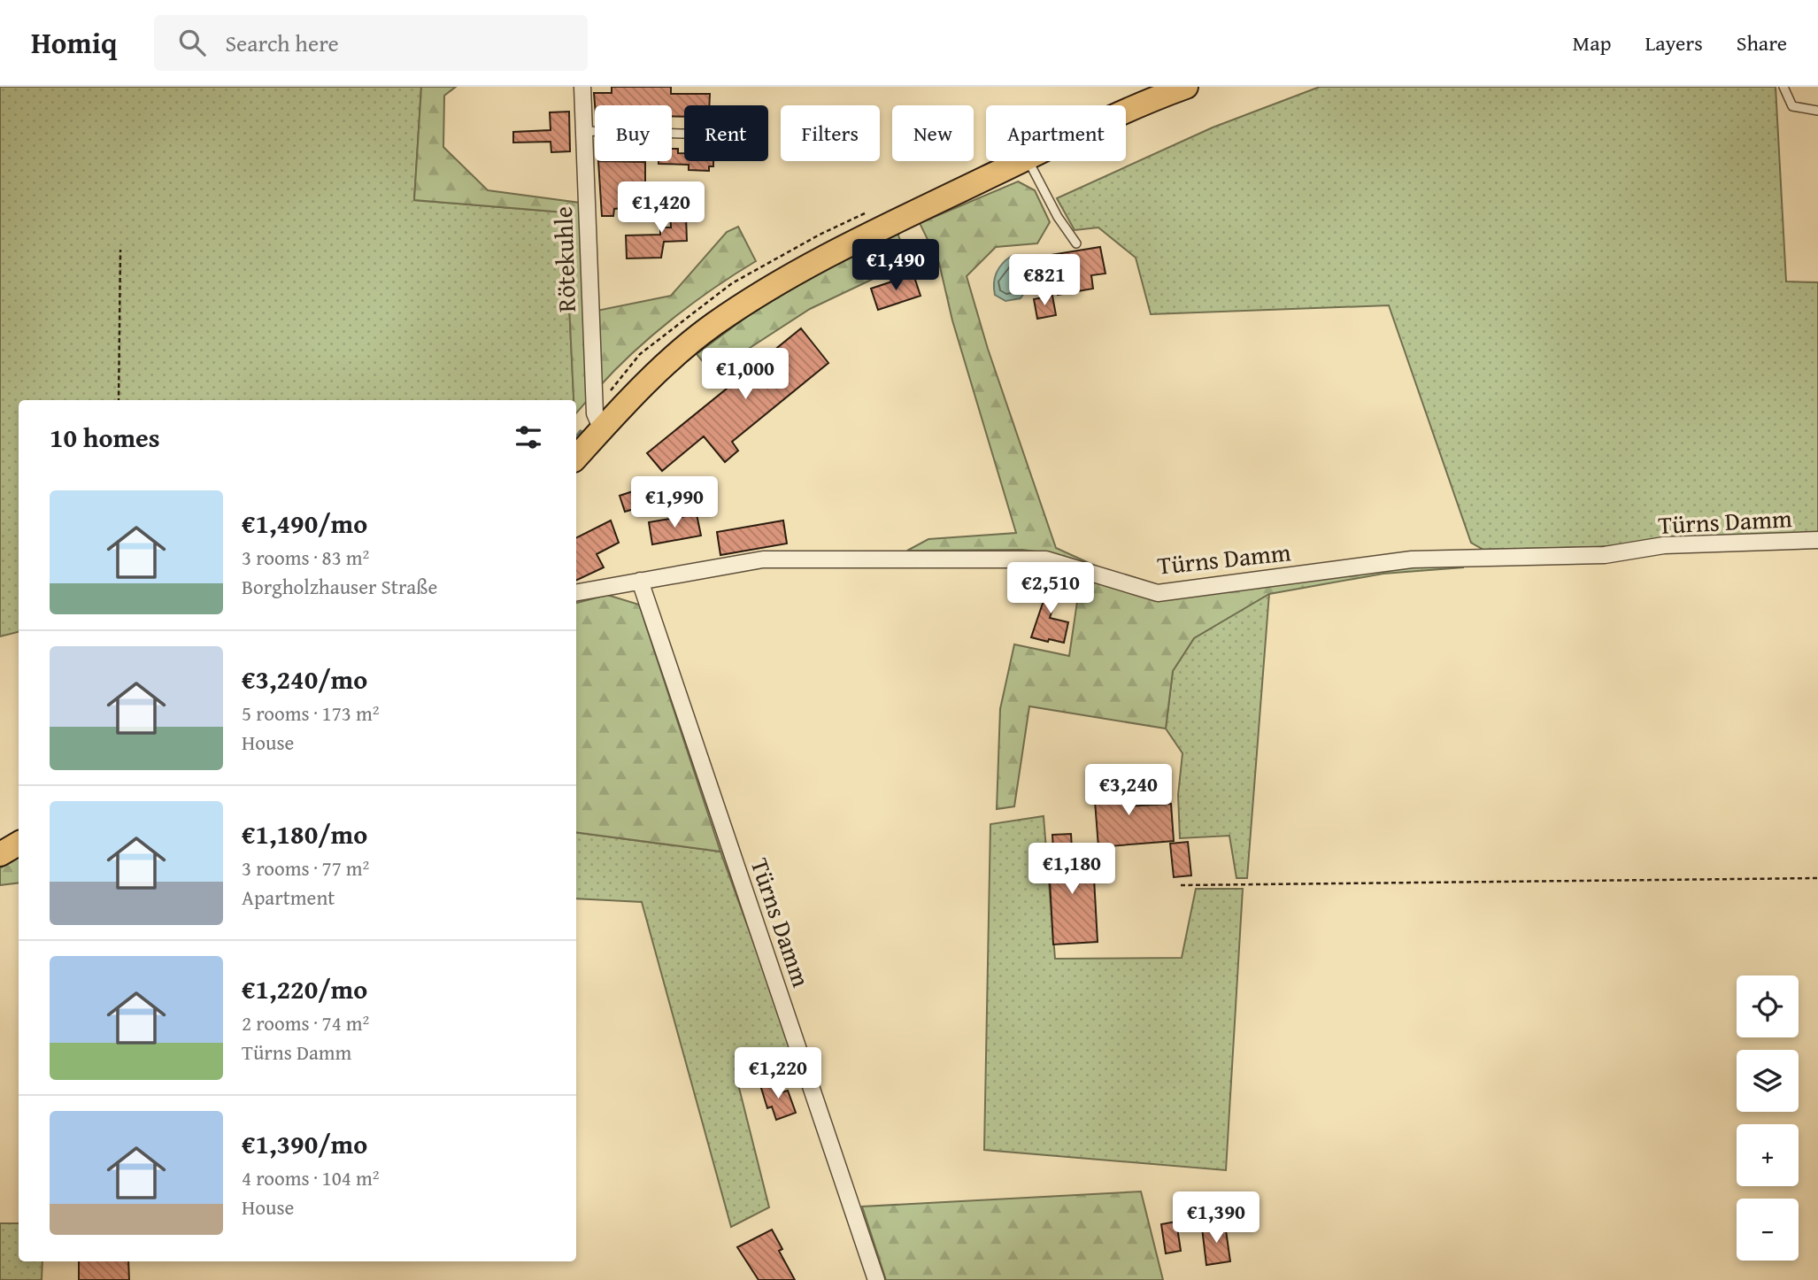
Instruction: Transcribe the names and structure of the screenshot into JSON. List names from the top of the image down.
{
  "streets": {
    "street": ["Rötekuhle", "Türns Damm"]
  },
  "page": {
    "header": "Homiq",
    "search": "Search here",
    "nav": ["Map", "Layers", "Share"],
    "chip": [
      "Buy",
      "Rent",
      "Filters",
      "New",
      "Apartment"
    ],
    "price": [
      "€1,420",
      "€1,490",
      "€821",
      "€1,000",
      "€1,990",
      "€2,510",
      "€3,240",
      "€1,180",
      "€1,220",
      "€1,390"
    ],
    "heading": "10 homes",
    "list": [
      {
        "name": "€1,490/mo",
        "note": "3 rooms · 83 m² · Borgholzhauser Straße"
      },
      {
        "name": "€3,240/mo",
        "note": "5 rooms · 173 m² · House"
      },
      {
        "name": "€1,180/mo",
        "note": "3 rooms · 77 m² · Apartment"
      },
      {
        "name": "€1,220/mo",
        "note": "2 rooms · 74 m² · Türns Damm"
      },
      {
        "name": "€1,390/mo",
        "note": "4 rooms · 104 m² · House"
      }
    ],
    "map_buttons": ["+", "−"]
  }
}
